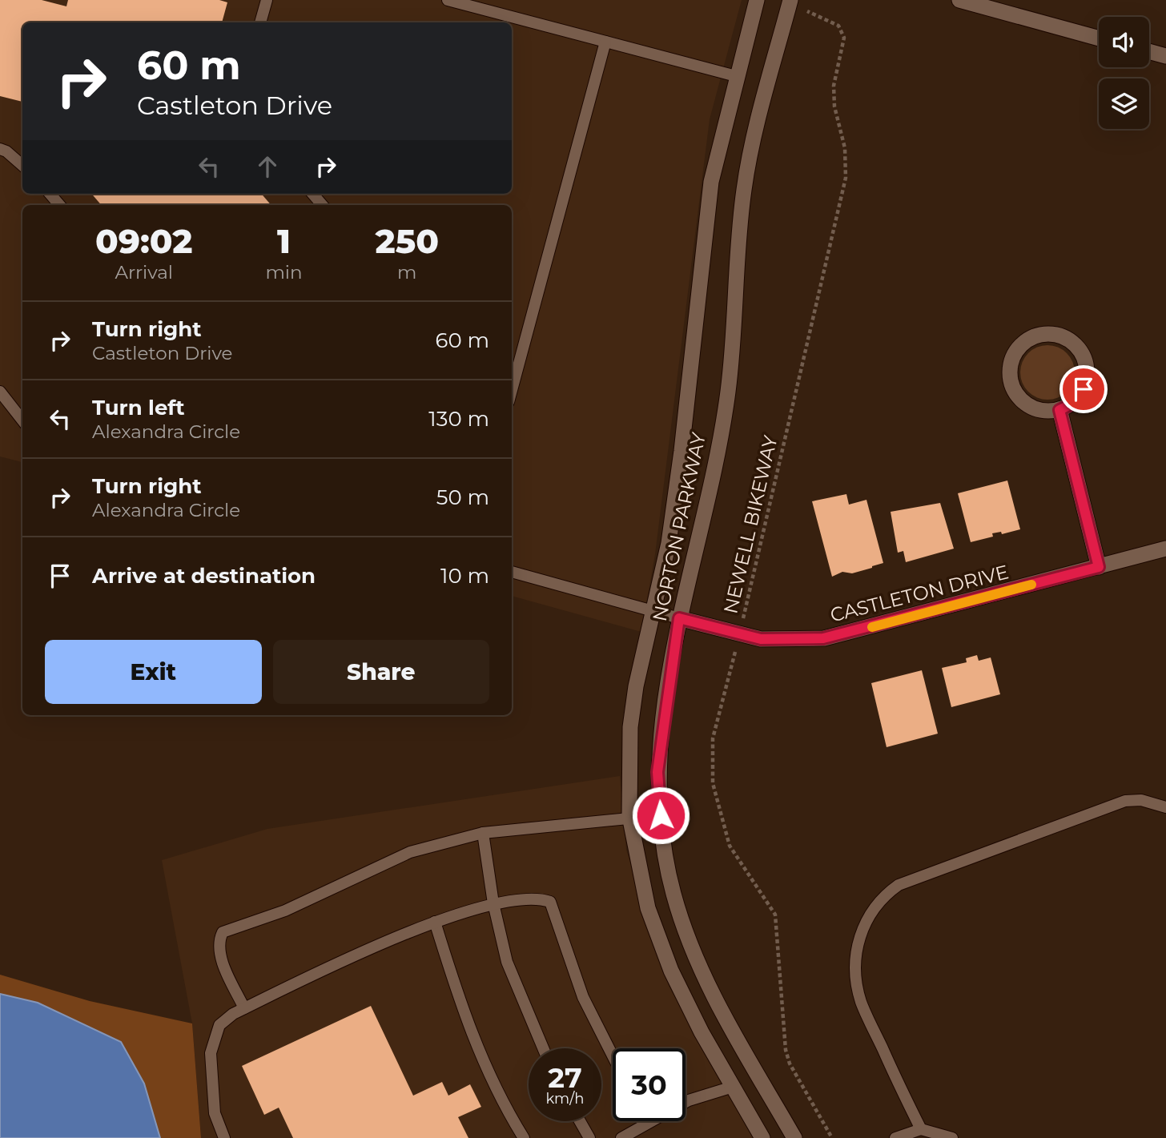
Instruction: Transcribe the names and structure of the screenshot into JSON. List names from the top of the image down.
{
  "streets": {
    "street": ["NORTON PARKWAY", "CASTLETON DRIVE"],
    "path": ["NEWELL BIKEWAY"]
  },
  "crossings": [
    ["NEWELL BIKEWAY", "CASTLETON DRIVE"],
    ["NORTON PARKWAY", "CASTLETON DRIVE"]
  ],
  "page": {
    "turn": ["60 m", "Castleton Drive"],
    "eta": [
      "09:02",
      "Arrival",
      "1",
      "min",
      "250",
      "m"
    ],
    "list": [
      {
        "name": "Turn right",
        "note": "Castleton Drive",
        "value": "60 m"
      },
      {
        "name": "Turn left",
        "note": "Alexandra Circle",
        "value": "130 m"
      },
      {
        "name": "Turn right",
        "note": "Alexandra Circle",
        "value": "50 m"
      },
      {
        "name": "Arrive at destination",
        "value": "10 m"
      }
    ],
    "buttons": ["Exit", "Share"],
    "speed": "27 km/h",
    "limit": "30"
  }
}
